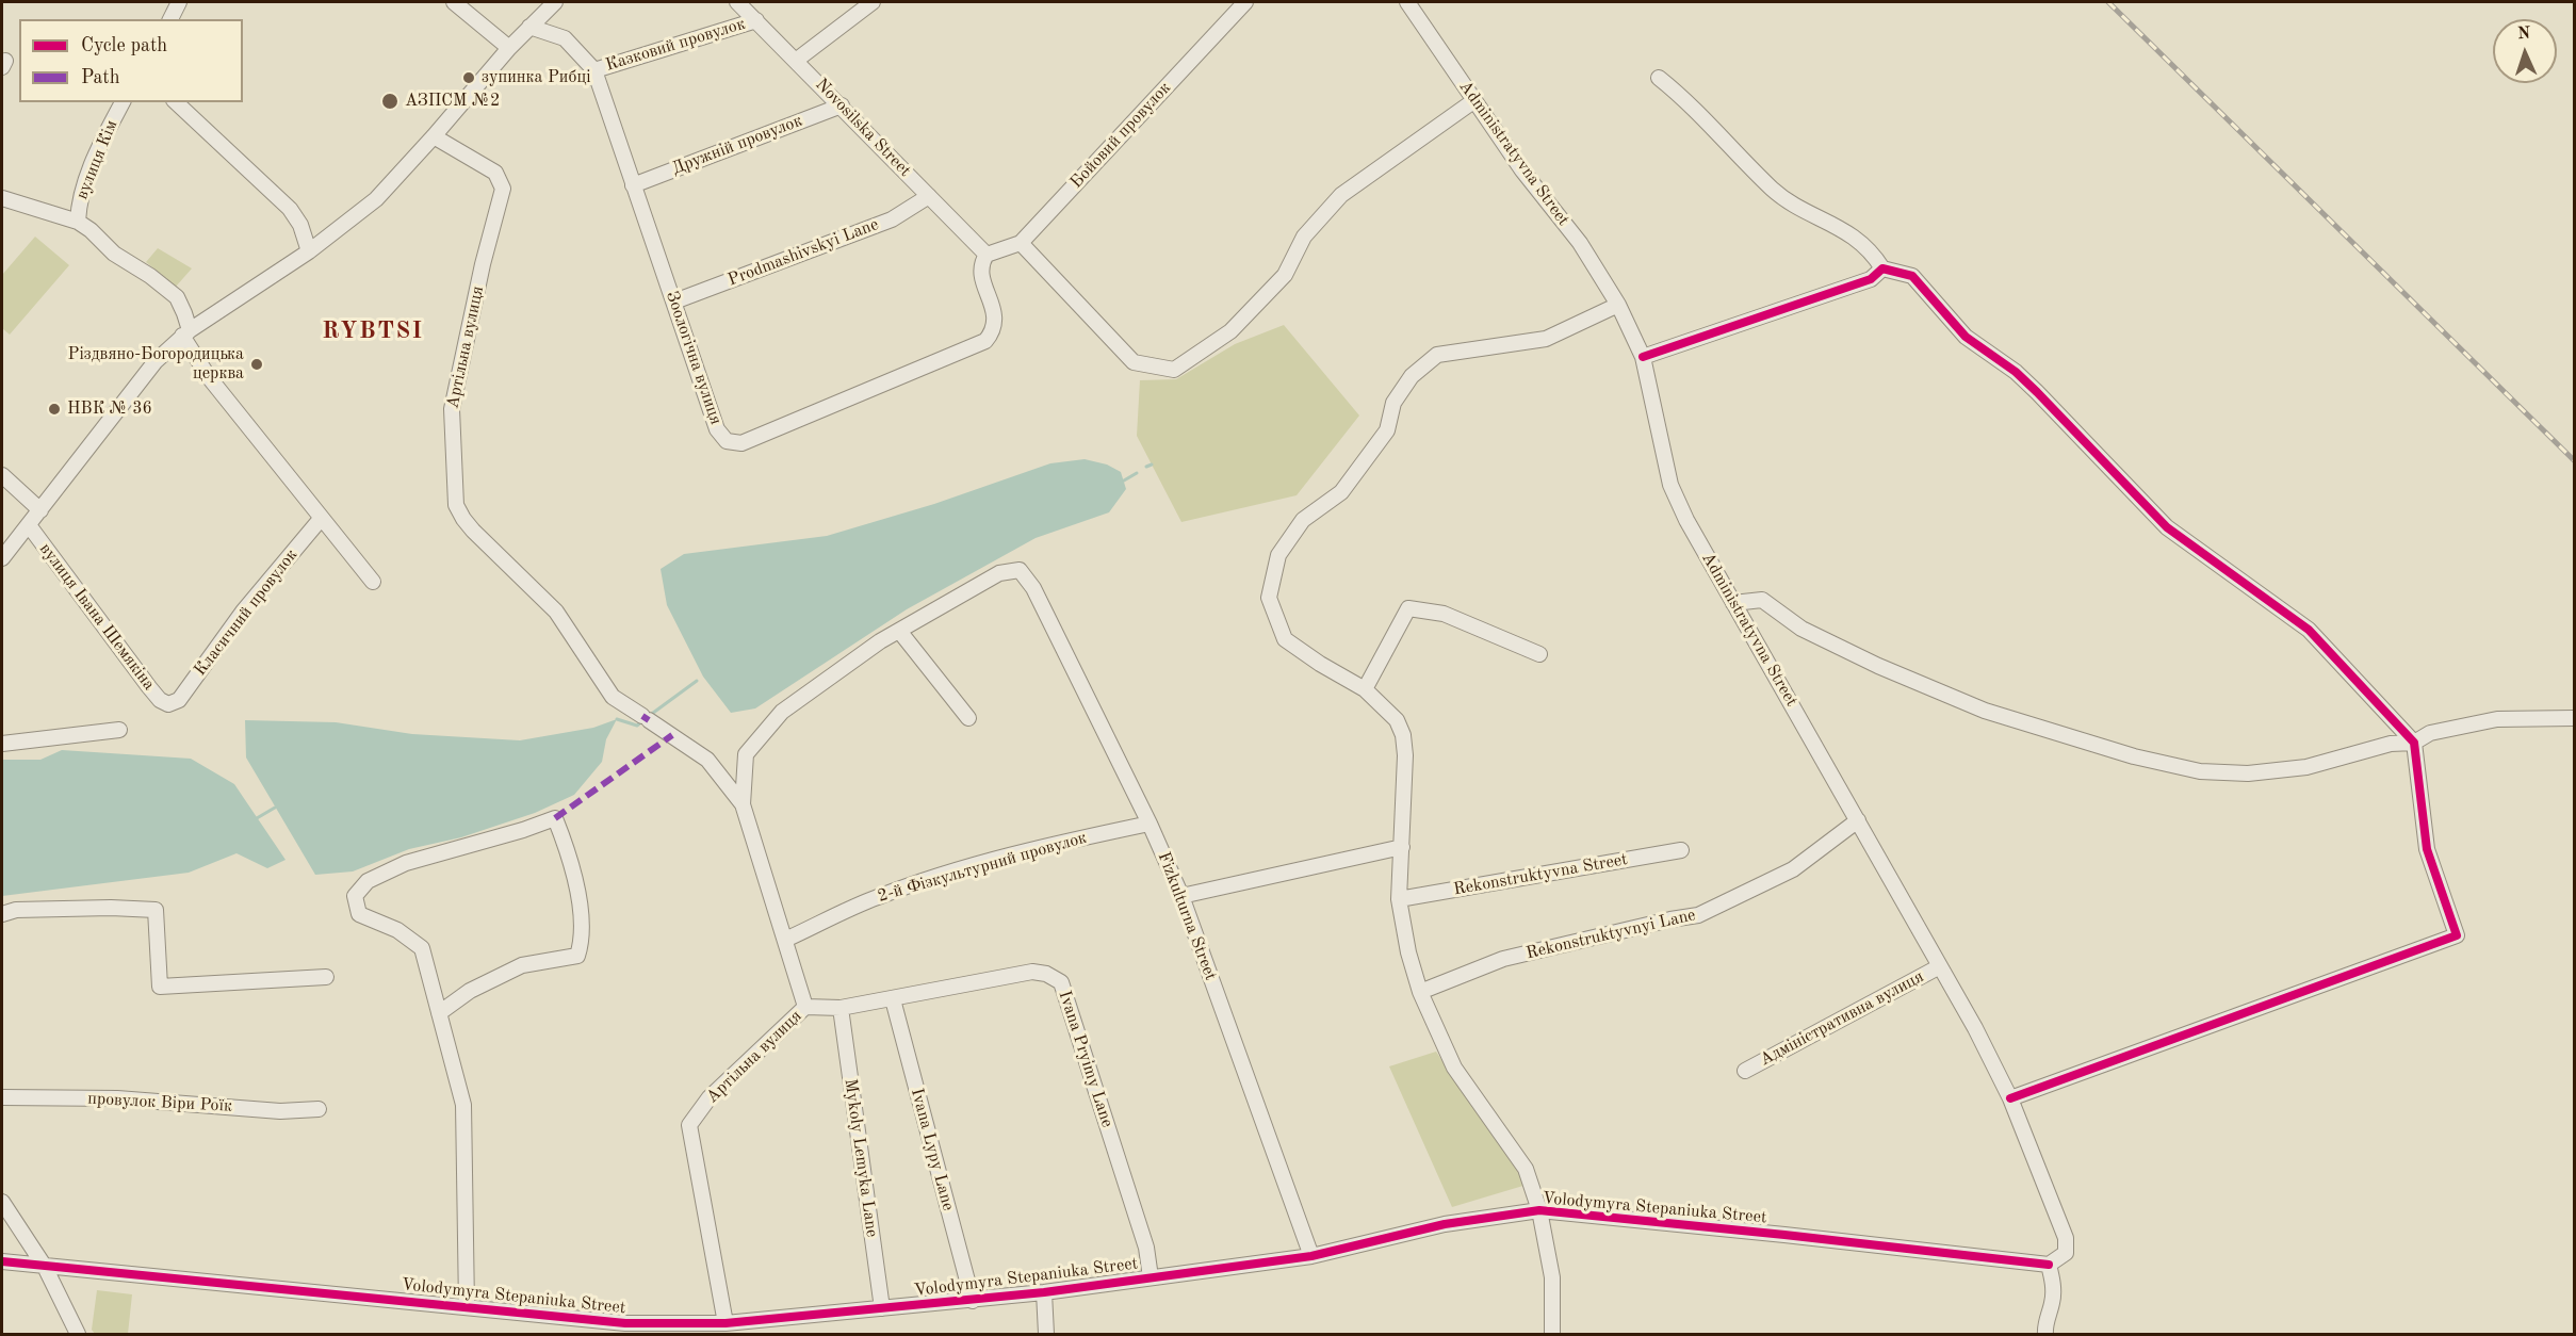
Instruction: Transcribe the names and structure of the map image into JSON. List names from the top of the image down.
{
  "streets": {
    "street": [
      "Казковий провулок",
      "Novosilska Street",
      "Бойовий провулок",
      "Дружній провулок",
      "Administratyvna Street",
      "вулиця Кім",
      "Prodmashivskyi Lane",
      "Артільна вулиця",
      "Зоологічна вулиця",
      "Класичний провулок",
      "вулиця Івана Шемякіна",
      "2-й Фізкультурний провулок",
      "Rekonstruktyvna Street",
      "Fizkulturna Street",
      "Rekonstruktyvnyi Lane",
      "Адміністративна вулиця",
      "Ivana Pryimy Lane",
      "провулок Віри Роїк",
      "Ivana Lypy Lane",
      "Mykoly Lemyka Lane",
      "Volodymyra Stepaniuka Street"
    ]
  },
  "crossings": [
    ["Казковий провулок", "Novosilska Street"],
    ["Казковий провулок", "Зоологічна вулиця"],
    ["Novosilska Street", "Бойовий провулок"],
    ["Novosilska Street", "Дружній провулок"],
    ["Novosilska Street", "Prodmashivskyi Lane"],
    ["Novosilska Street", "Зоологічна вулиця"],
    ["Бойовий провулок", "Зоологічна вулиця"],
    ["Дружній провулок", "Зоологічна вулиця"],
    ["Administratyvna Street", "Rekonstruktyvnyi Lane"],
    ["Administratyvna Street", "Адміністративна вулиця"],
    ["Administratyvna Street", "Volodymyra Stepaniuka Street"],
    ["Prodmashivskyi Lane", "Зоологічна вулиця"],
    ["Артільна вулиця", "2-й Фізкультурний провулок"],
    ["Артільна вулиця", "Ivana Pryimy Lane"],
    ["Артільна вулиця", "Volodymyra Stepaniuka Street"],
    ["Класичний провулок", "вулиця Івана Шемякіна"],
    ["2-й Фізкультурний провулок", "Fizkulturna Street"],
    ["Fizkulturna Street", "Volodymyra Stepaniuka Street"],
    ["Ivana Pryimy Lane", "Ivana Lypy Lane"],
    ["Ivana Pryimy Lane", "Mykoly Lemyka Lane"],
    ["Ivana Pryimy Lane", "Volodymyra Stepaniuka Street"],
    ["Ivana Lypy Lane", "Volodymyra Stepaniuka Street"],
    ["Mykoly Lemyka Lane", "Volodymyra Stepaniuka Street"]
  ],
  "districts": ["RYBTSI"],
  "places": [
    "зупинка Рибці",
    "АЗПСМ №2",
    "Різдвяно-Богородицька церква",
    "НВК № 36"
  ],
  "legend": ["Cycle path", "Path"],
  "north": "top"
}
